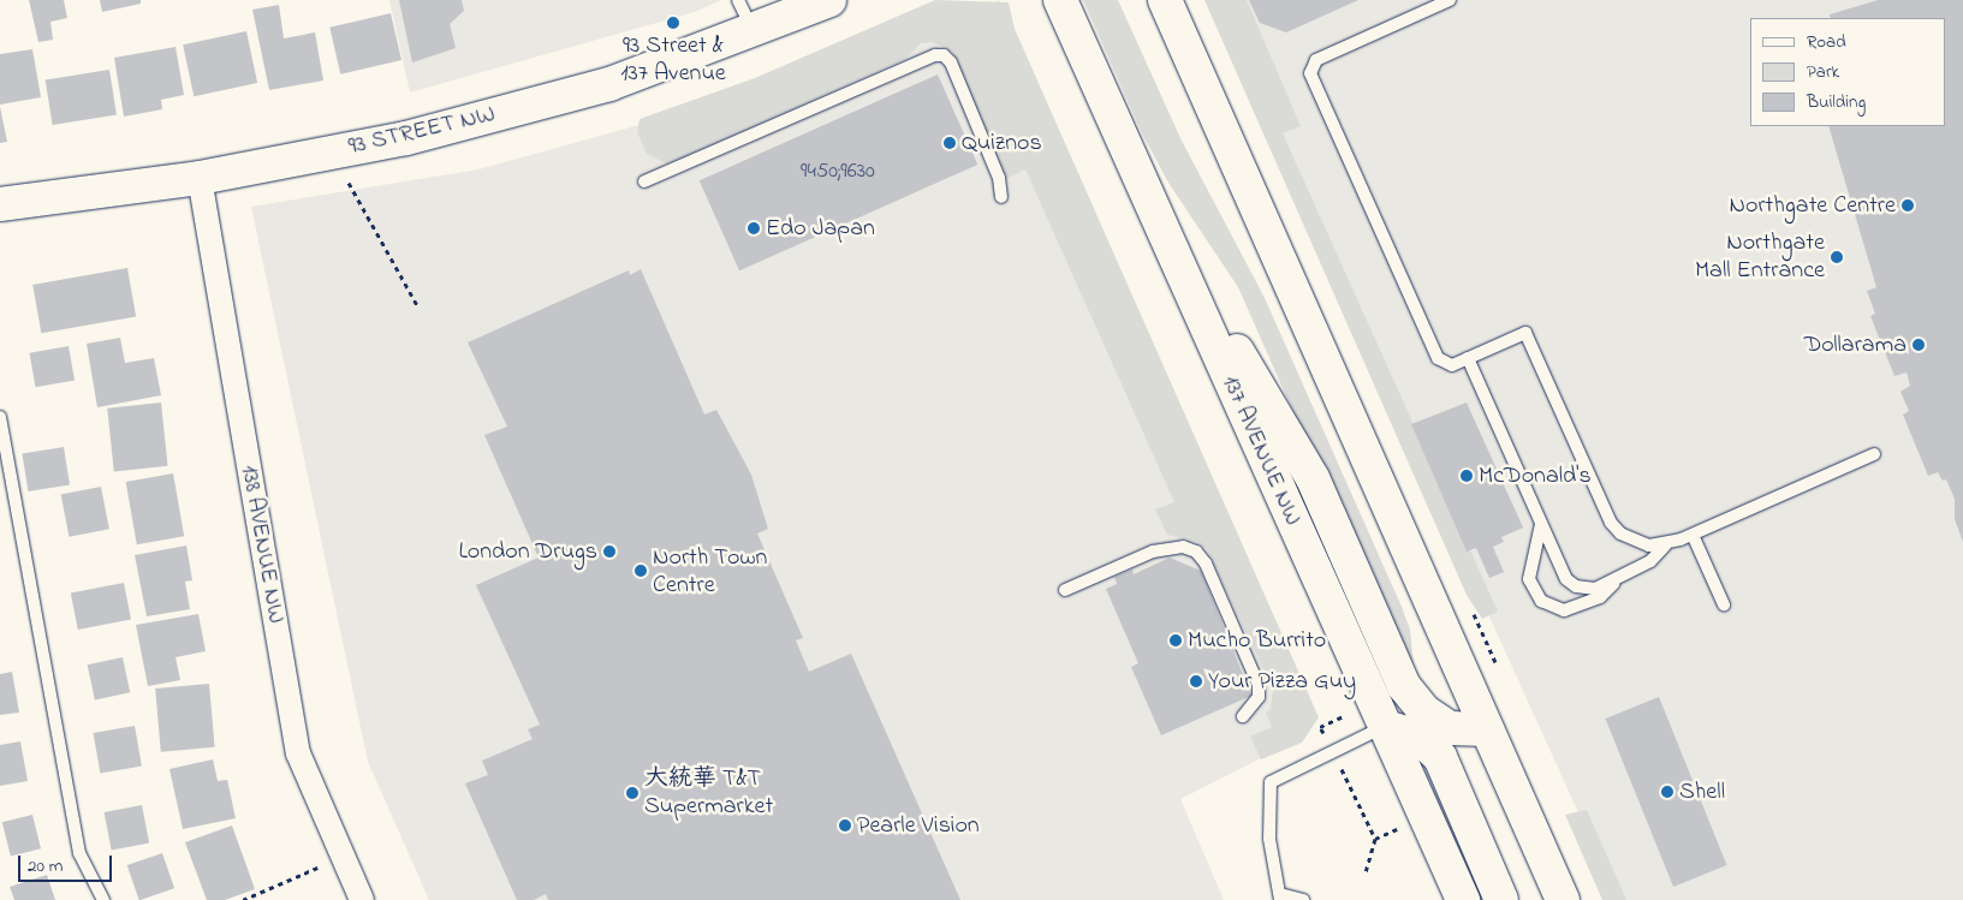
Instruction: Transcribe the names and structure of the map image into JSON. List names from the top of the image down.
{
  "streets": {
    "main road": ["93 STREET NW", "137 AVENUE NW"],
    "street": ["138 AVENUE NW"]
  },
  "crossings": [
    ["93 STREET NW", "138 AVENUE NW"]
  ],
  "places": [
    "93 Street & 137 Avenue",
    "Quiznos",
    "Northgate Centre",
    "Edo Japan",
    "Northgate Mall Entrance",
    "Dollarama",
    "McDonald's",
    "London Drugs",
    "North Town Centre",
    "Mucho Burrito",
    "Your Pizza Guy",
    "Shell",
    "大統華 T&T Supermarket",
    "Pearle Vision"
  ],
  "house_numbers": ["9450;9630"],
  "legend": ["Road", "Park", "Building"],
  "scale_bar": "20 m"
}
